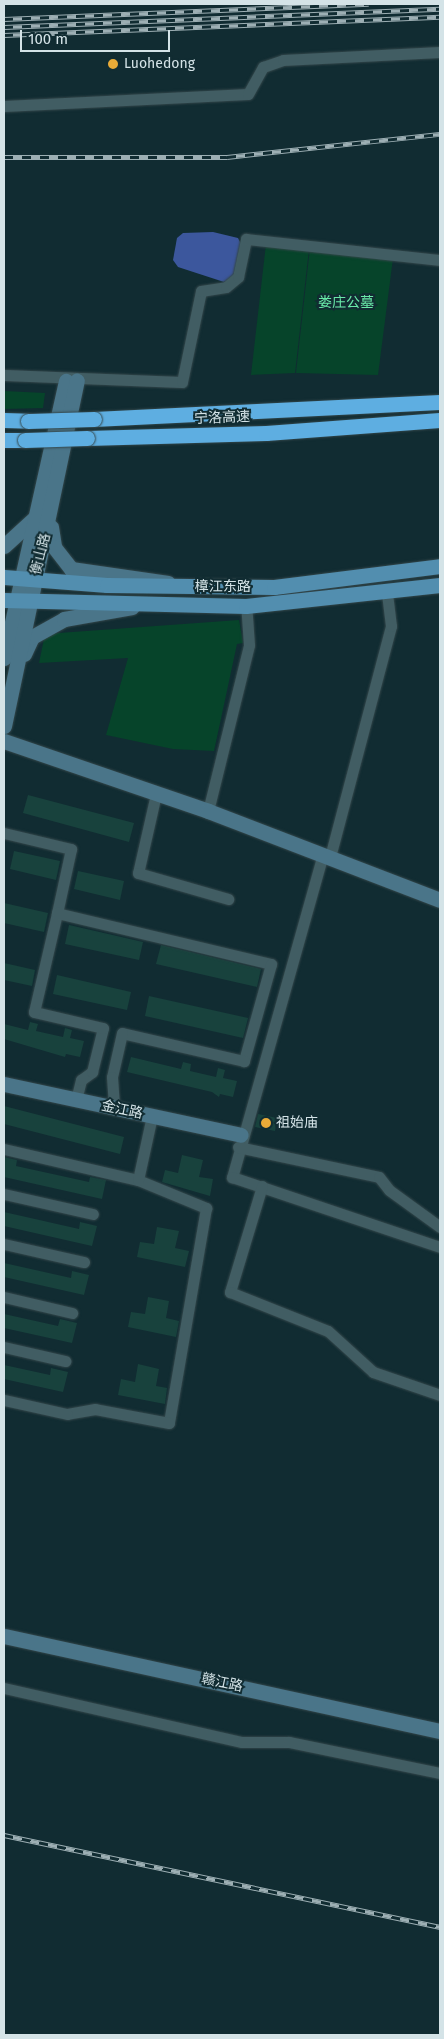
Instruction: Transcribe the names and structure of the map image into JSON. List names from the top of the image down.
{
  "streets": {
    "highway": ["宁洛高速"],
    "main road": ["樟江东路"],
    "street": ["衡山路", "金江路", "赣江路"]
  },
  "crossings": [
    ["衡山路", "樟江东路"]
  ],
  "parks": ["娄庄公墓"],
  "places": ["Luohedong", "祖始庙"],
  "scale_bar": "100 m"
}
